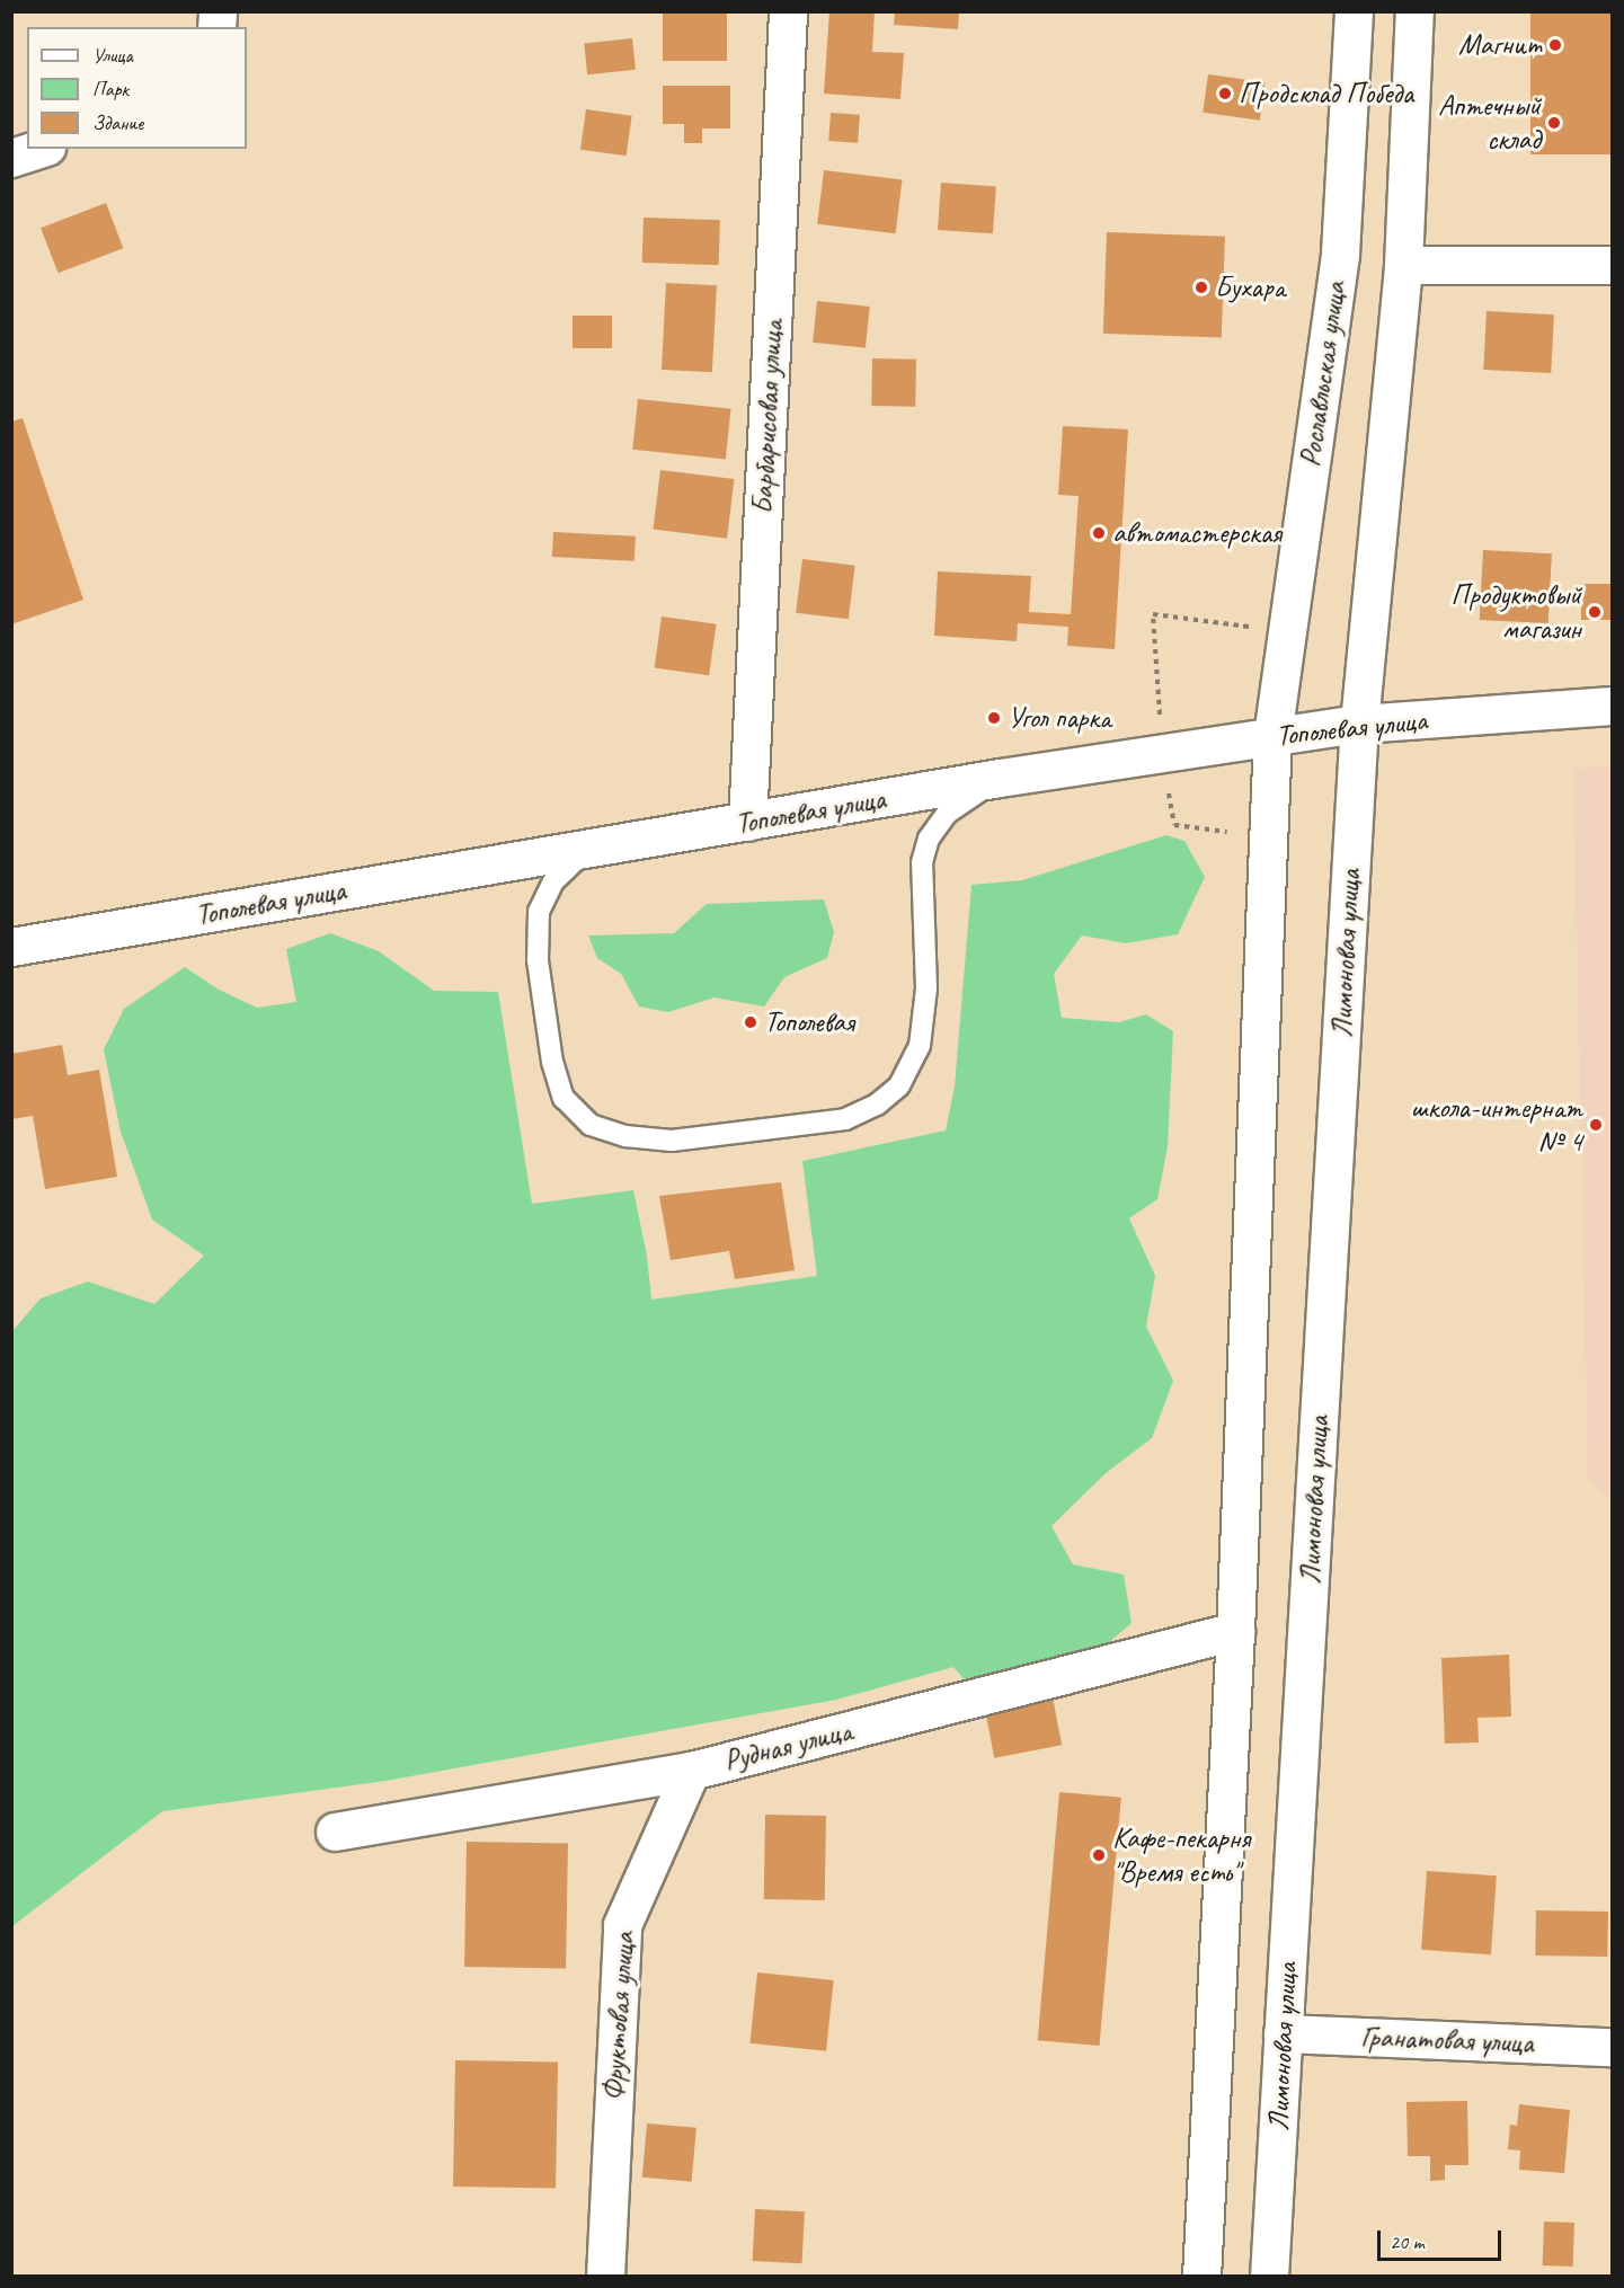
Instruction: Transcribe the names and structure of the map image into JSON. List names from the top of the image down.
{
  "streets": {
    "main road": [
      "Рославльская улица",
      "Барбарисовая улица",
      "Тополевая улица",
      "Лимоновая улица",
      "Рудная улица",
      "Фруктовая улица",
      "Гранатовая улица"
    ]
  },
  "crossings": [
    ["Рославльская улица", "Тополевая улица"],
    ["Барбарисовая улица", "Тополевая улица"],
    ["Тополевая улица", "Лимоновая улица"],
    ["Лимоновая улица", "Гранатовая улица"],
    ["Рудная улица", "Фруктовая улица"]
  ],
  "places": [
    "Магнит",
    "Продсклад Победа",
    "Аптечный склад",
    "Бухара",
    "автомастерская",
    "Продуктовый магазин",
    "Угол парка",
    "Тополевая",
    "школа-интернат № 4",
    "Кафе-пекарня \"Время есть\""
  ],
  "legend": ["Улица", "Парк", "Здание"],
  "scale_bar": "20 m"
}
